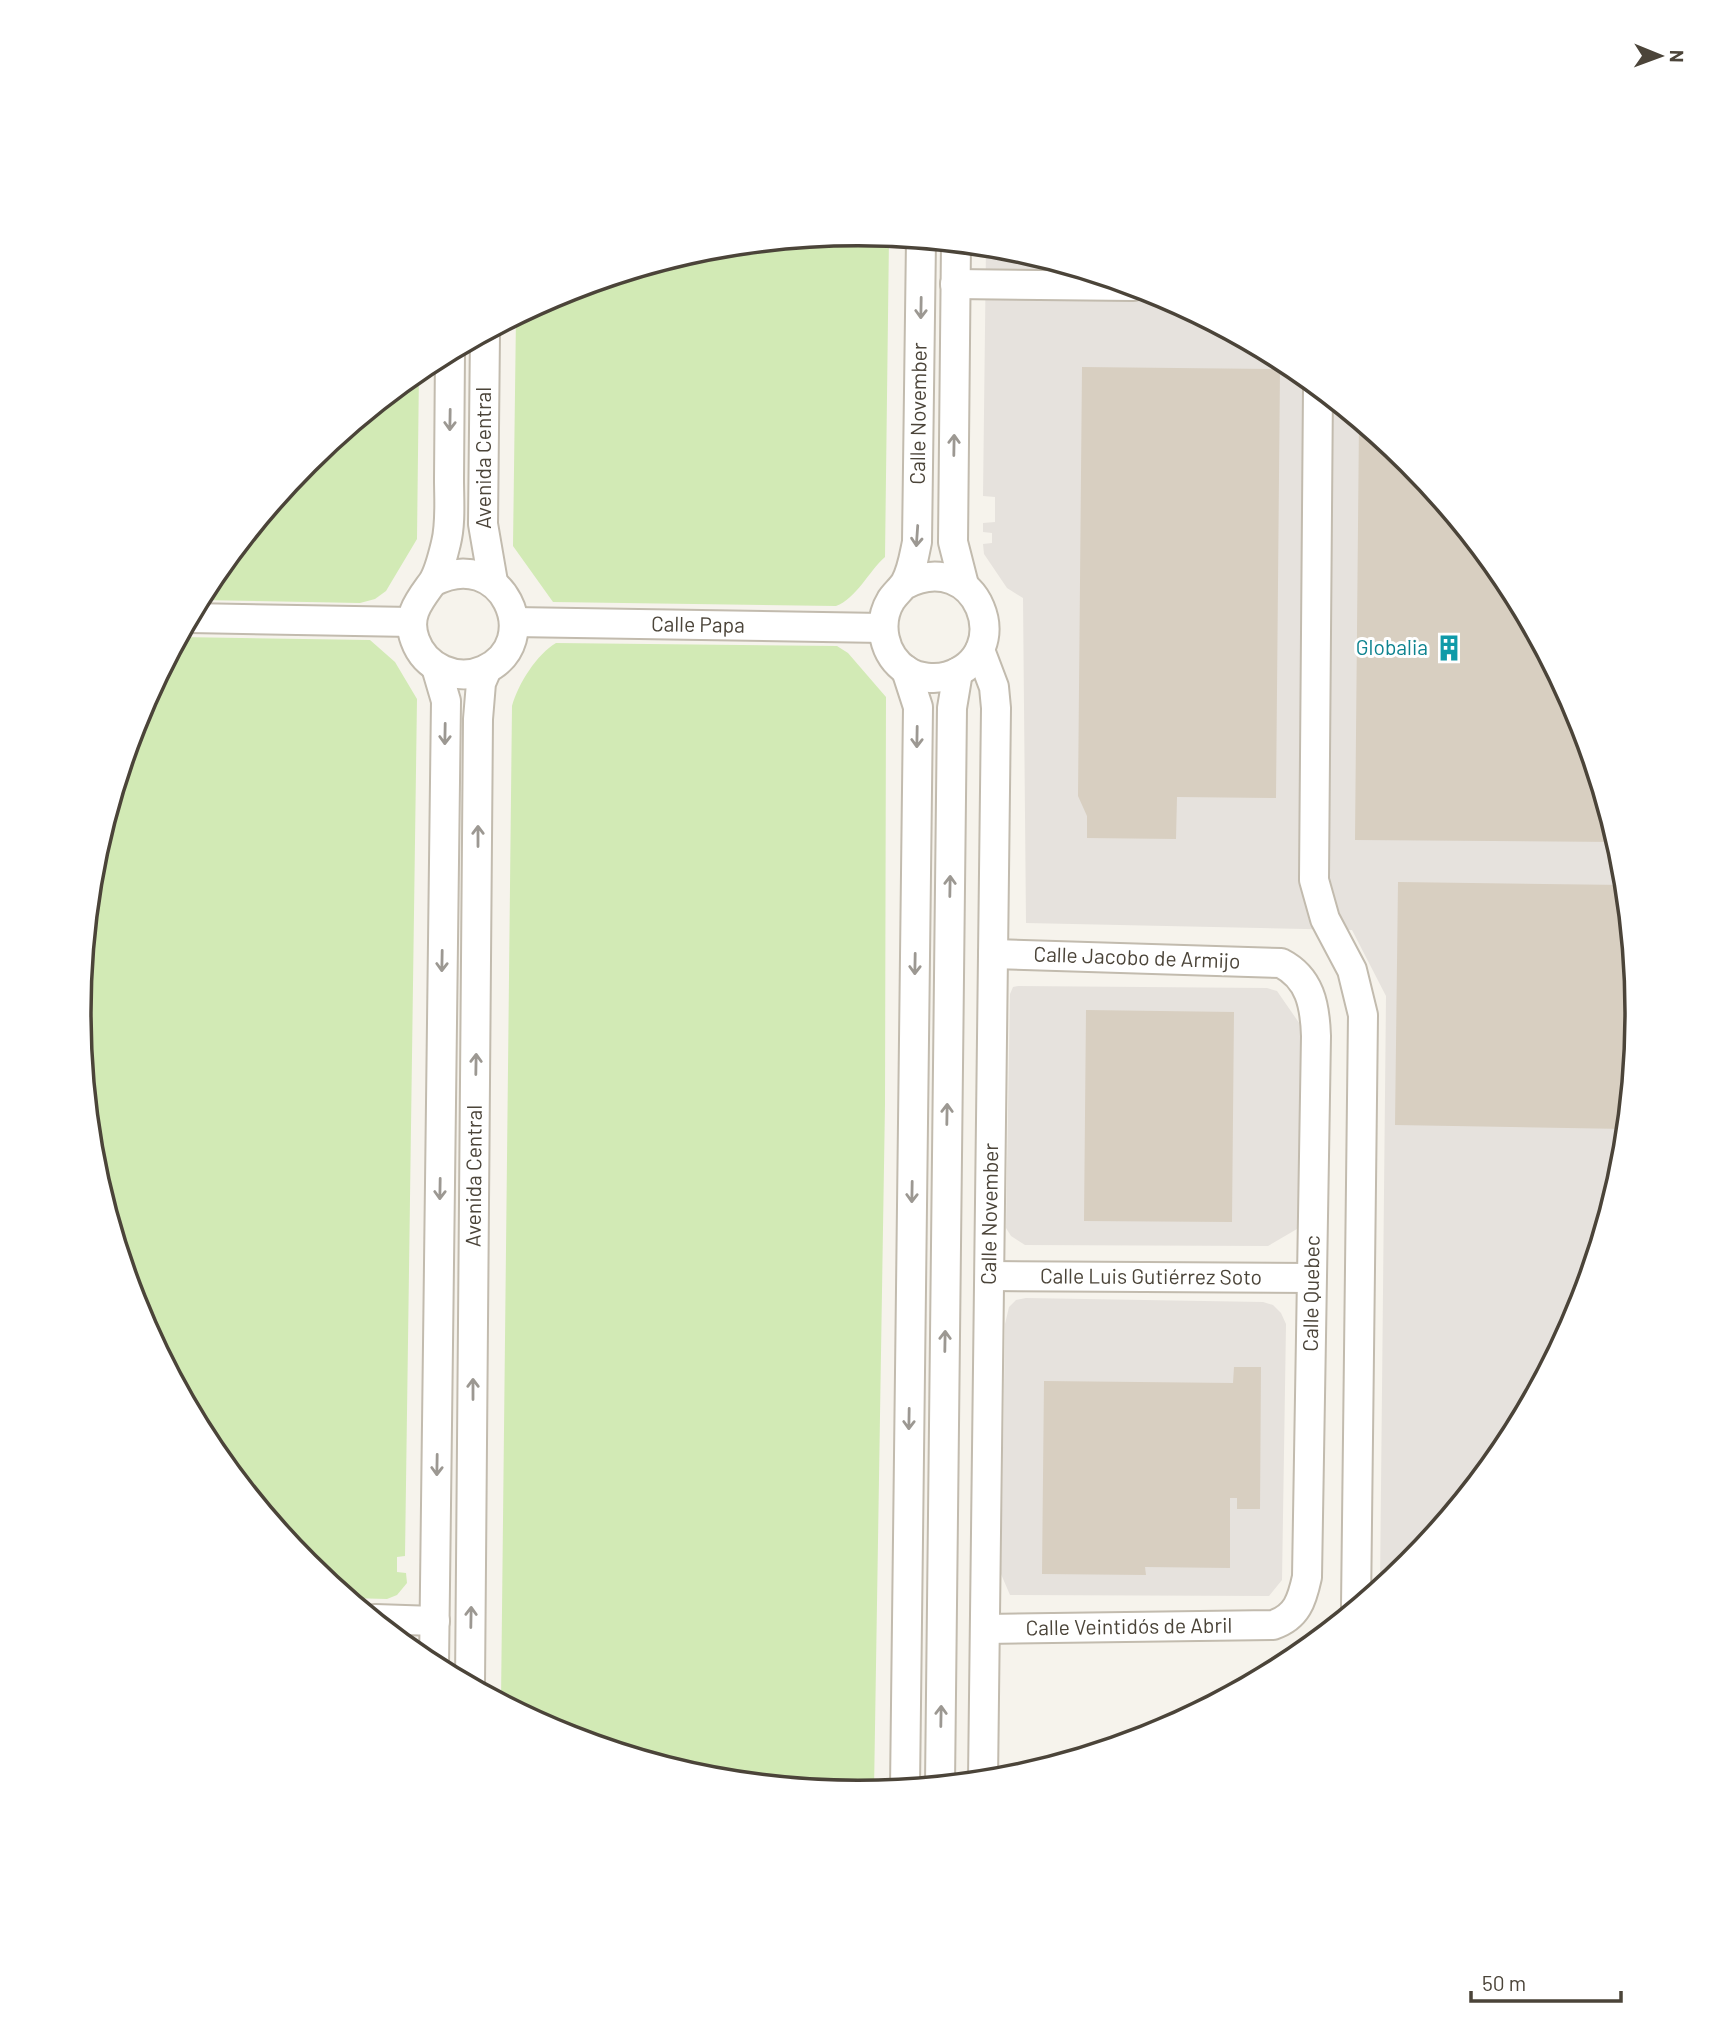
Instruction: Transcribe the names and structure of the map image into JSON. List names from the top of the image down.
{
  "streets": {
    "street": [
      "Calle November",
      "Avenida Central",
      "Calle Papa",
      "Calle Jacobo de Armijo",
      "Calle Luis Gutiérrez Soto",
      "Calle Quebec",
      "Calle Veintidós de Abril"
    ]
  },
  "crossings": [
    ["Calle November", "Calle Papa"],
    ["Calle November", "Calle Jacobo de Armijo"],
    ["Calle November", "Calle Luis Gutiérrez Soto"],
    ["Calle November", "Calle Veintidós de Abril"],
    ["Avenida Central", "Calle Papa"],
    ["Calle Jacobo de Armijo", "Calle Quebec"],
    ["Calle Luis Gutiérrez Soto", "Calle Quebec"],
    ["Calle Quebec", "Calle Veintidós de Abril"]
  ],
  "places": {
    "building": ["Globalia"]
  },
  "scale_bar": "50 m",
  "north": "right"
}
